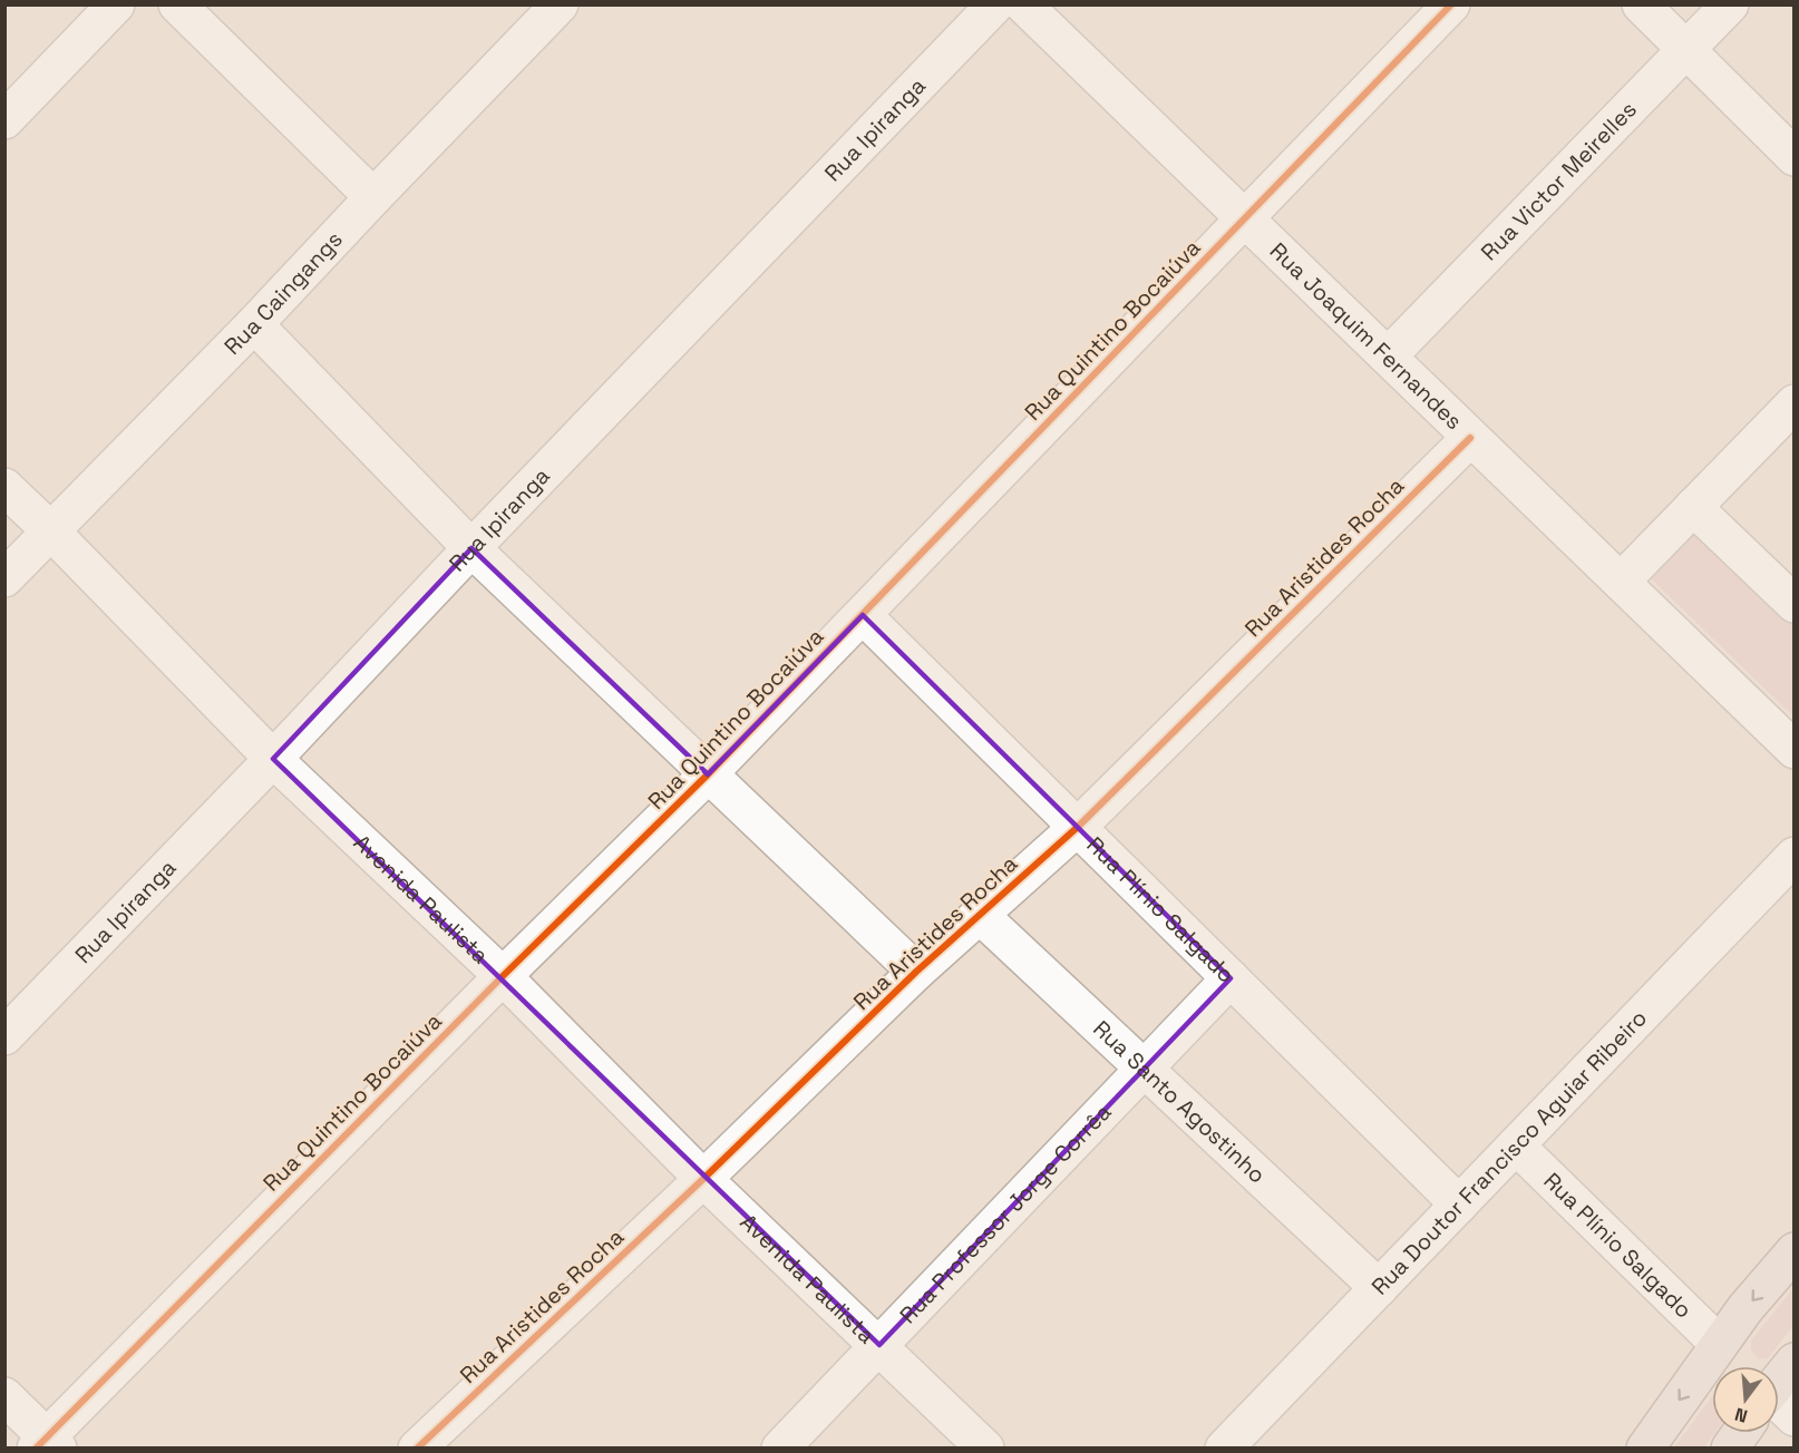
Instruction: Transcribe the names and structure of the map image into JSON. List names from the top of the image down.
{
  "streets": {
    "street": [
      "Rua Ipiranga",
      "Rua Victor Meirelles",
      "Rua Caingangs",
      "Rua Quintino Bocaiúva",
      "Rua Joaquim Fernandes",
      "Rua Aristides Rocha",
      "Avenida Paulista",
      "Rua Plínio Salgado",
      "Rua Santo Agostinho",
      "Rua Doutor Francisco Aguiar Ribeiro",
      "Rua Professor Jorge Corrêa"
    ]
  },
  "crossings": [
    ["Rua Ipiranga", "Avenida Paulista"],
    ["Rua Victor Meirelles", "Rua Joaquim Fernandes"],
    ["Rua Caingangs", "Avenida Paulista"],
    ["Rua Quintino Bocaiúva", "Rua Joaquim Fernandes"],
    ["Rua Quintino Bocaiúva", "Avenida Paulista"],
    ["Rua Quintino Bocaiúva", "Rua Plínio Salgado"],
    ["Rua Joaquim Fernandes", "Rua Aristides Rocha"],
    ["Rua Aristides Rocha", "Avenida Paulista"],
    ["Rua Aristides Rocha", "Rua Plínio Salgado"],
    ["Rua Aristides Rocha", "Rua Santo Agostinho"],
    ["Avenida Paulista", "Rua Professor Jorge Corrêa"],
    ["Rua Plínio Salgado", "Rua Doutor Francisco Aguiar Ribeiro"],
    ["Rua Plínio Salgado", "Rua Professor Jorge Corrêa"],
    ["Rua Santo Agostinho", "Rua Doutor Francisco Aguiar Ribeiro"],
    ["Rua Santo Agostinho", "Rua Professor Jorge Corrêa"]
  ],
  "north": "bottom"
}
